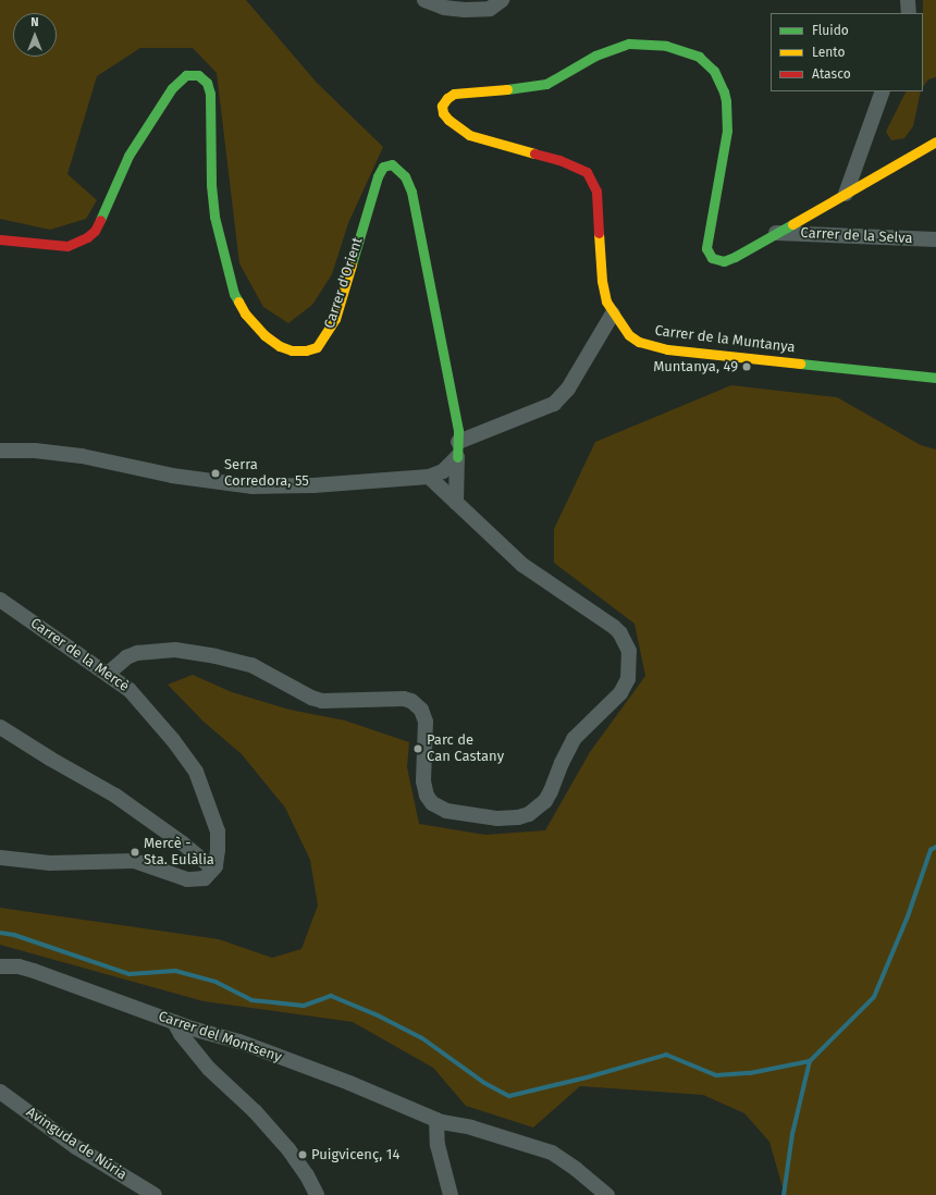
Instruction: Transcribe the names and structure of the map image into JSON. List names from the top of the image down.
{
  "streets": {
    "street": [
      "Carrer de la Selva",
      "Carrer d'Orient",
      "Carrer de la Muntanya",
      "Carrer de la Mercè",
      "Carrer del Montseny",
      "Avinguda de Núria"
    ]
  },
  "crossings": [
    ["Carrer de la Selva", "Carrer de la Muntanya"]
  ],
  "places": [
    "Muntanya, 49",
    "Serra Corredora, 55",
    "Parc de Can Castany",
    "Mercè - Sta. Eulàlia",
    "Puigvicenç, 14"
  ],
  "legend": ["Fluido", "Lento", "Atasco"],
  "north": "top"
}
